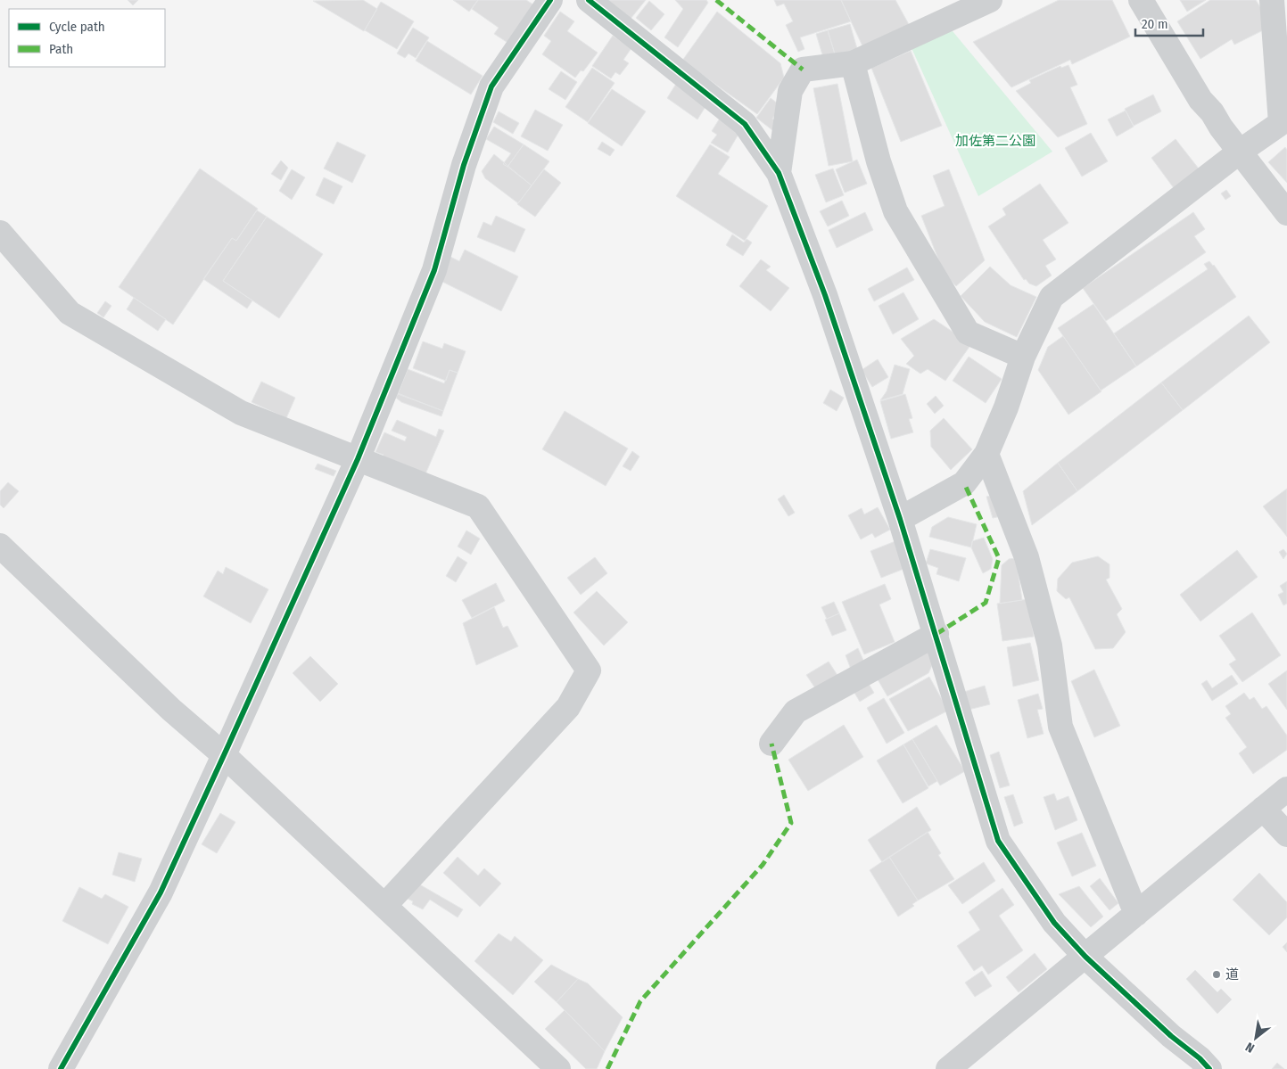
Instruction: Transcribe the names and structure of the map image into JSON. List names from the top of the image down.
{
  "parks": ["加佐第二公園"],
  "places": ["道"],
  "legend": ["Cycle path", "Path"],
  "scale_bar": "20 m",
  "north": "bottom left"
}
